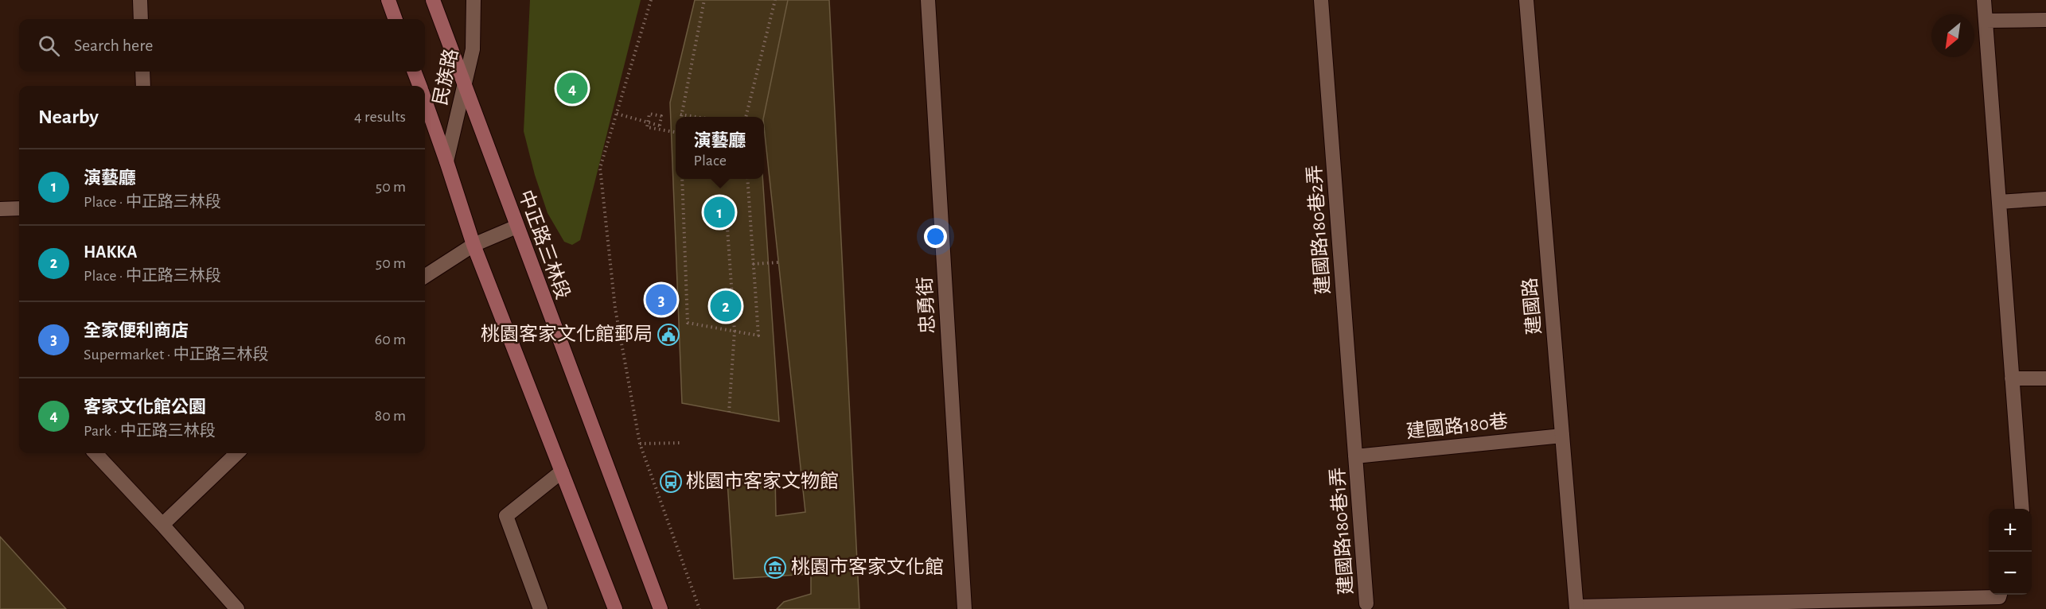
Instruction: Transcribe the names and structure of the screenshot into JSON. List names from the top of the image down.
{
  "streets": {
    "main road": ["中正路三林段"],
    "street": [
      "民族路",
      "建國路180巷2弄",
      "忠勇街",
      "建國路",
      "建國路180巷",
      "建國路180巷1弄"
    ]
  },
  "crossings": [
    ["民族路", "中正路三林段"],
    ["建國路180巷2弄", "建國路180巷"],
    ["建國路180巷2弄", "建國路180巷1弄"],
    ["建國路", "建國路180巷"],
    ["建國路180巷", "建國路180巷1弄"]
  ],
  "places": {
    "public building": ["桃園客家文化館郵局"],
    "bus stop": ["桃園市客家文物館"],
    "museum": ["桃園市客家文化館"]
  },
  "north": "bottom left",
  "page": {
    "search": "Search here",
    "pins": [
      "4",
      "1",
      "3",
      "2"
    ],
    "heading": ["Nearby", "4 results"],
    "popup": ["演藝廳", "Place"],
    "list": [
      {
        "mark": "1",
        "name": "演藝廳",
        "note": "Place · 中正路三林段",
        "value": "50 m"
      },
      {
        "mark": "2",
        "name": "HAKKA",
        "note": "Place · 中正路三林段",
        "value": "50 m"
      },
      {
        "mark": "3",
        "name": "全家便利商店",
        "note": "Supermarket · 中正路三林段",
        "value": "60 m"
      },
      {
        "mark": "4",
        "name": "客家文化館公園",
        "note": "Park · 中正路三林段",
        "value": "80 m"
      }
    ],
    "map_buttons": ["+", "−"]
  }
}
